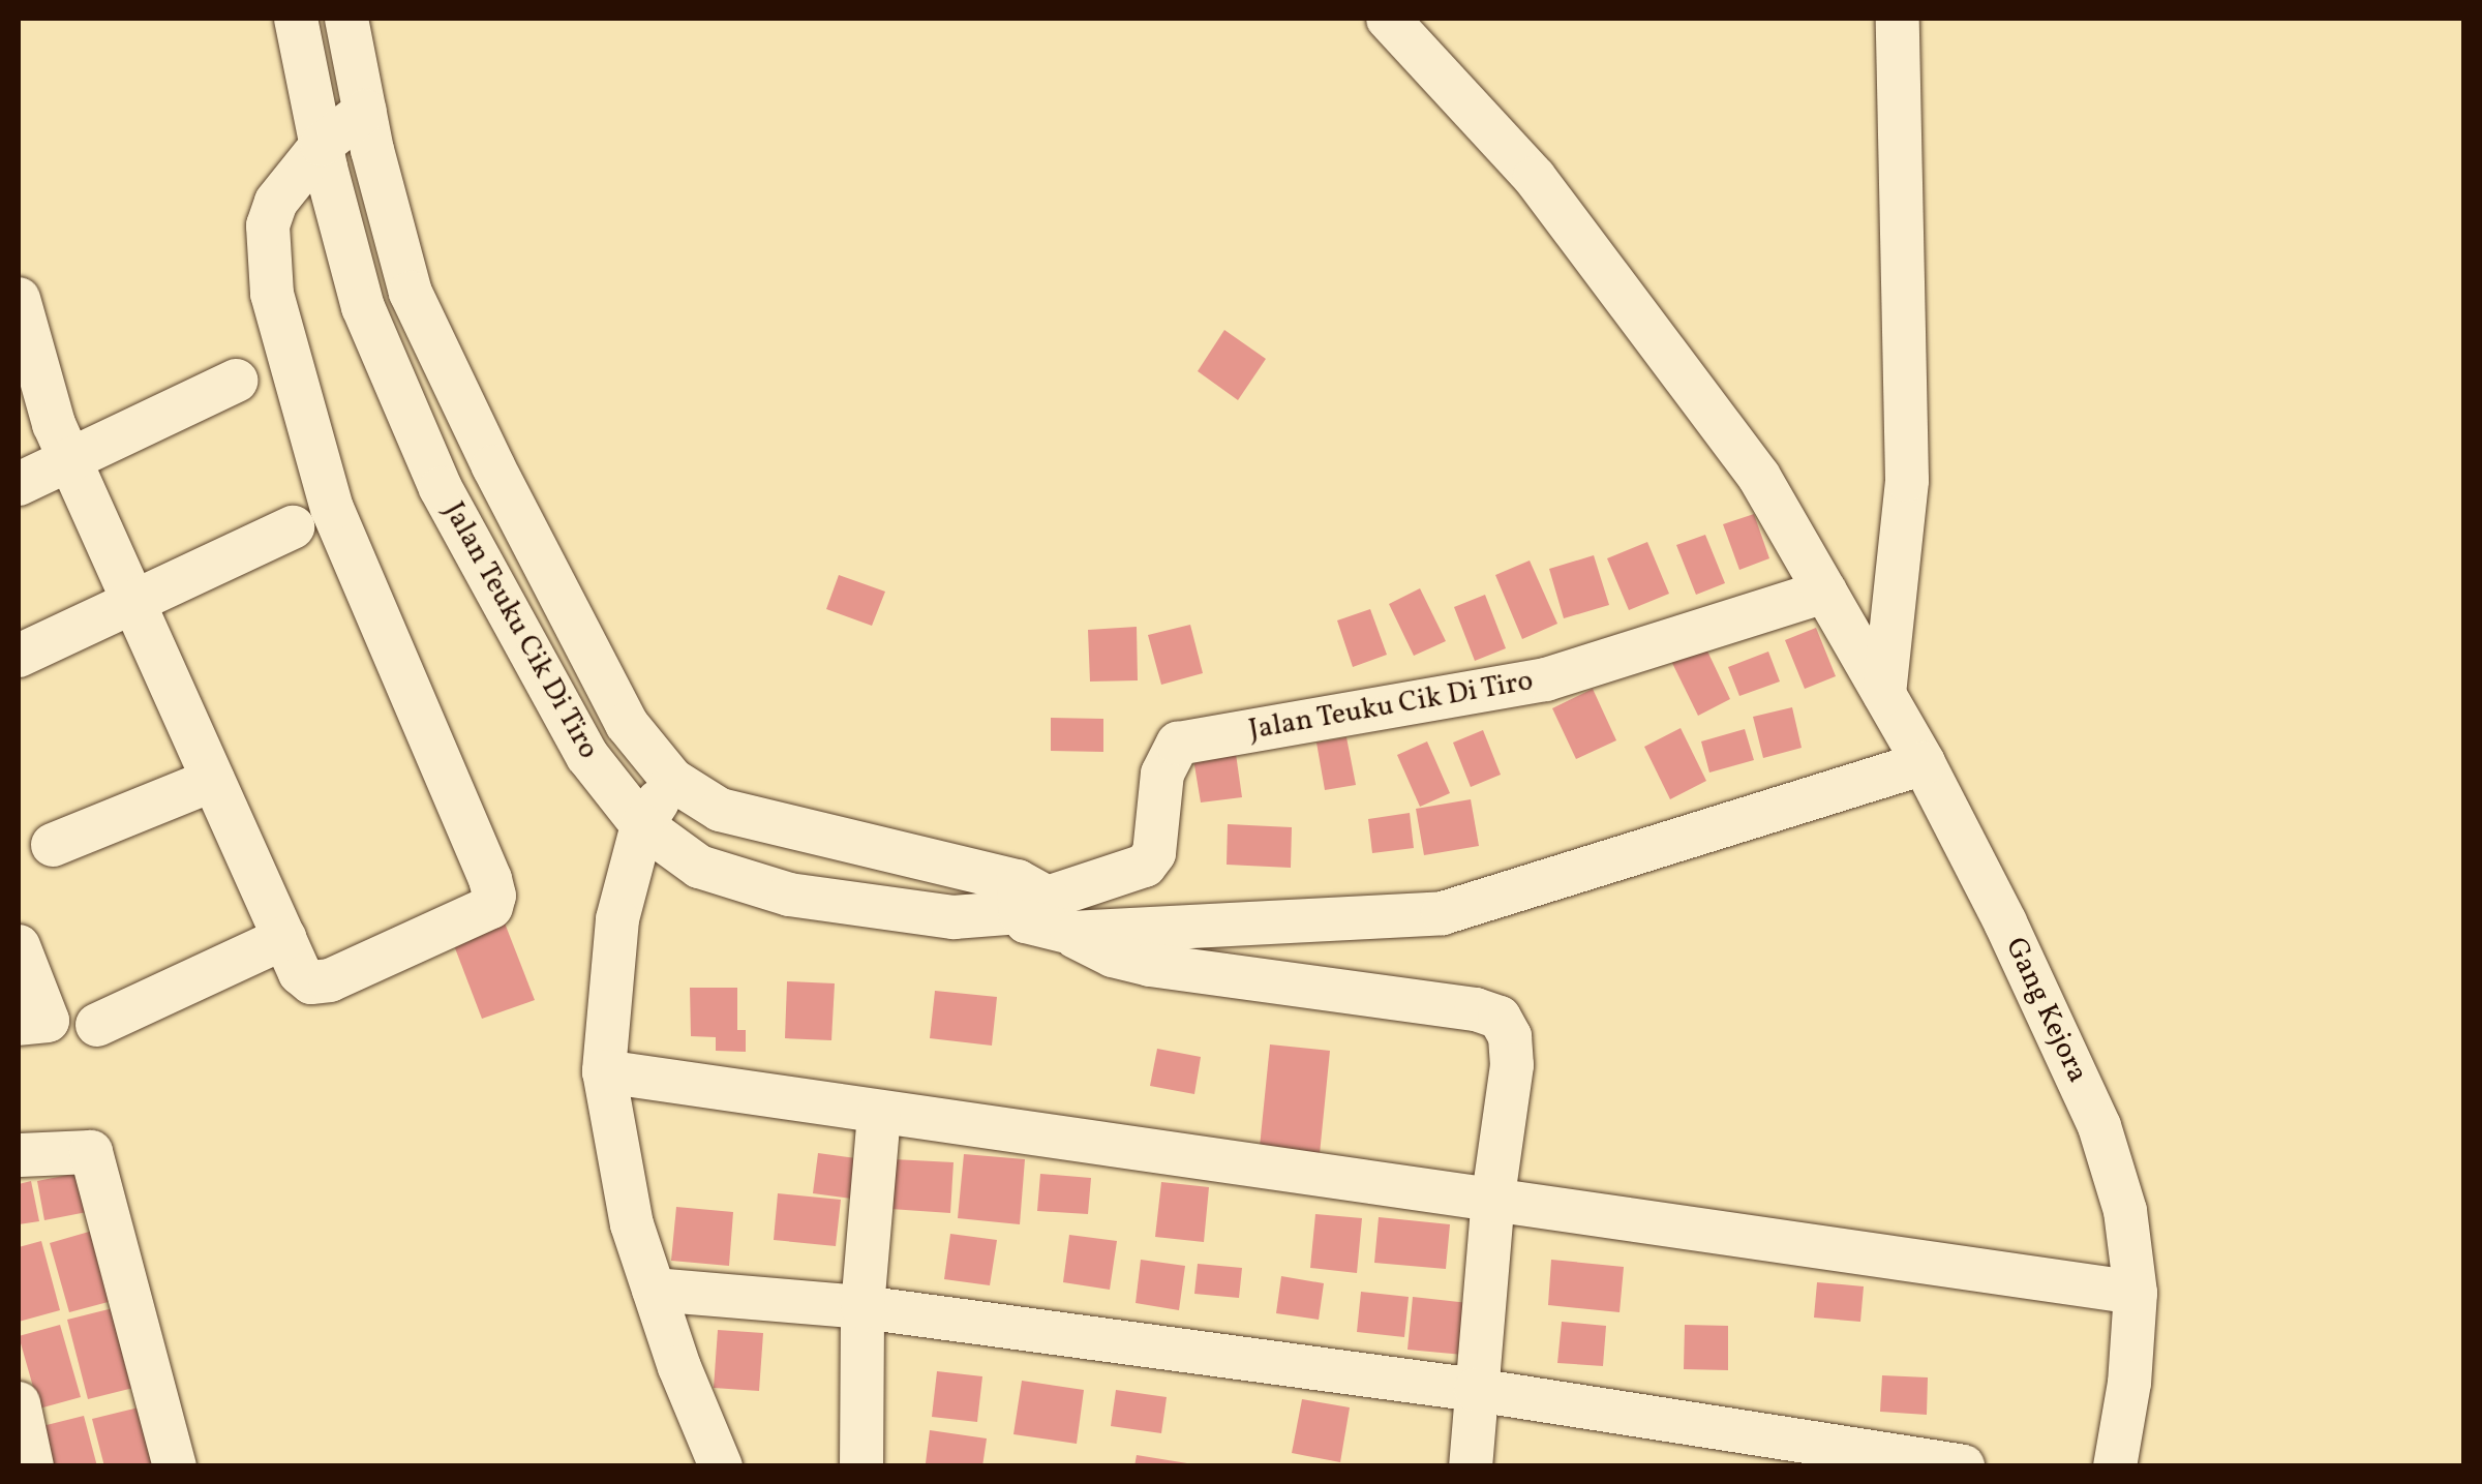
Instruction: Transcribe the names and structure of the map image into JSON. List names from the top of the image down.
{
  "streets": {
    "street": ["Jalan Teuku Cik Di Tiro", "Gang Kejora"]
  },
  "crossings": [
    ["Jalan Teuku Cik Di Tiro", "Gang Kejora"]
  ]
}
